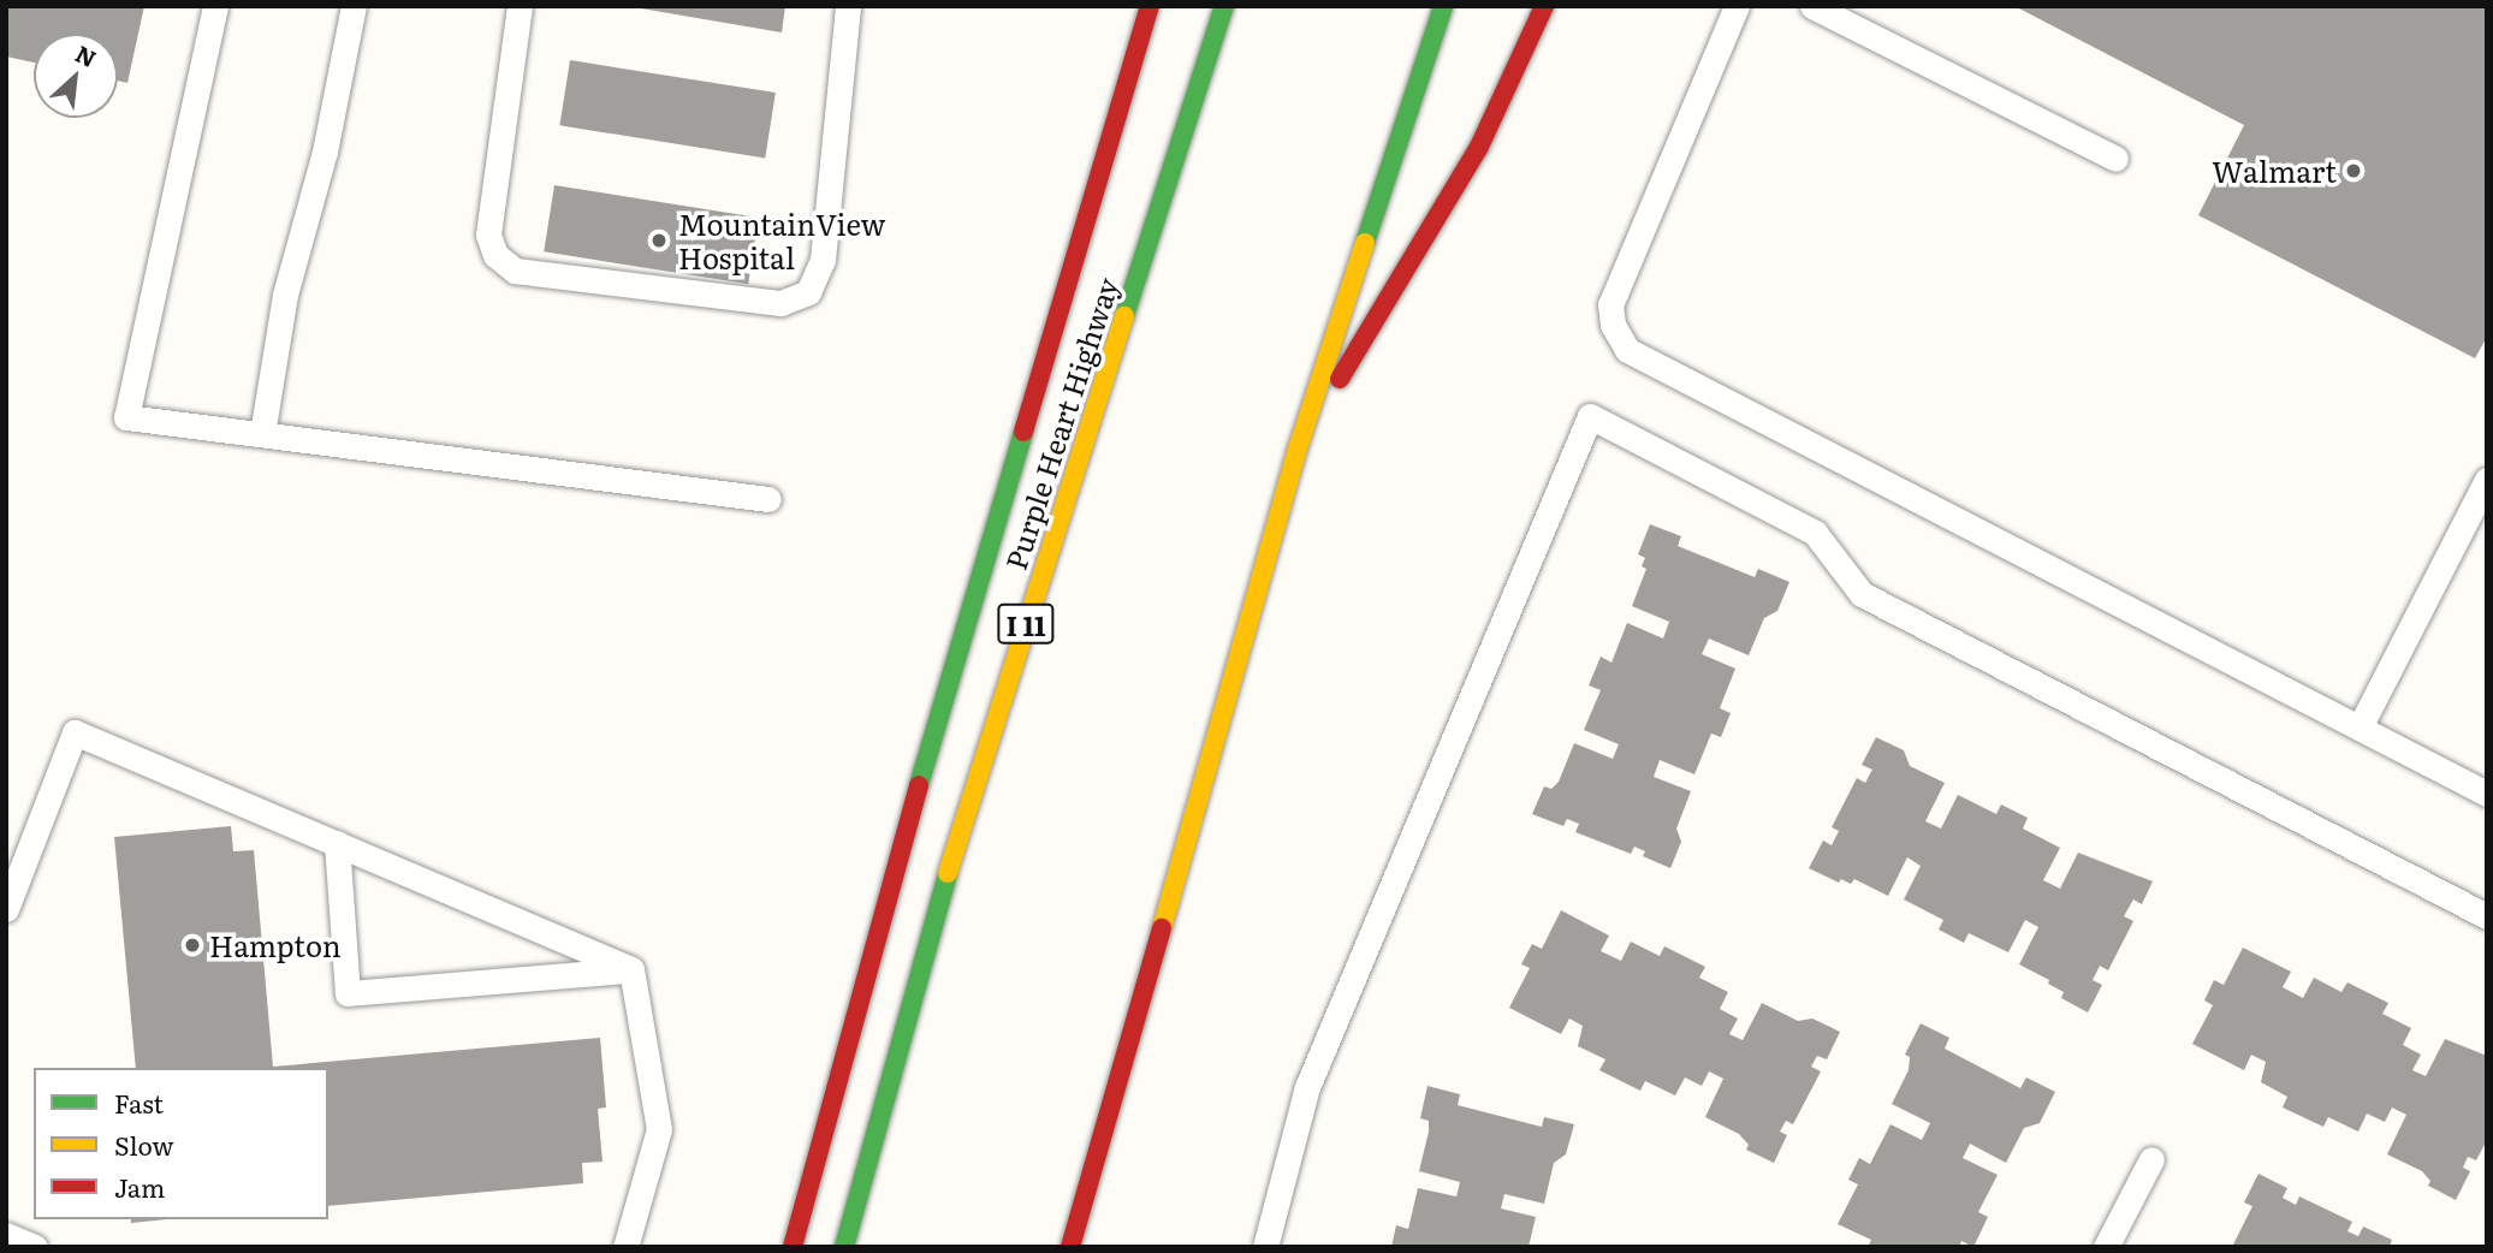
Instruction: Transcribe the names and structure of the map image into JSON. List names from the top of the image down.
{
  "streets": {
    "highway": ["Purple Heart Highway", "I 11"]
  },
  "places": ["Walmart", "MountainView Hospital", "Hampton"],
  "legend": ["Fast", "Slow", "Jam"],
  "north": "top right"
}
